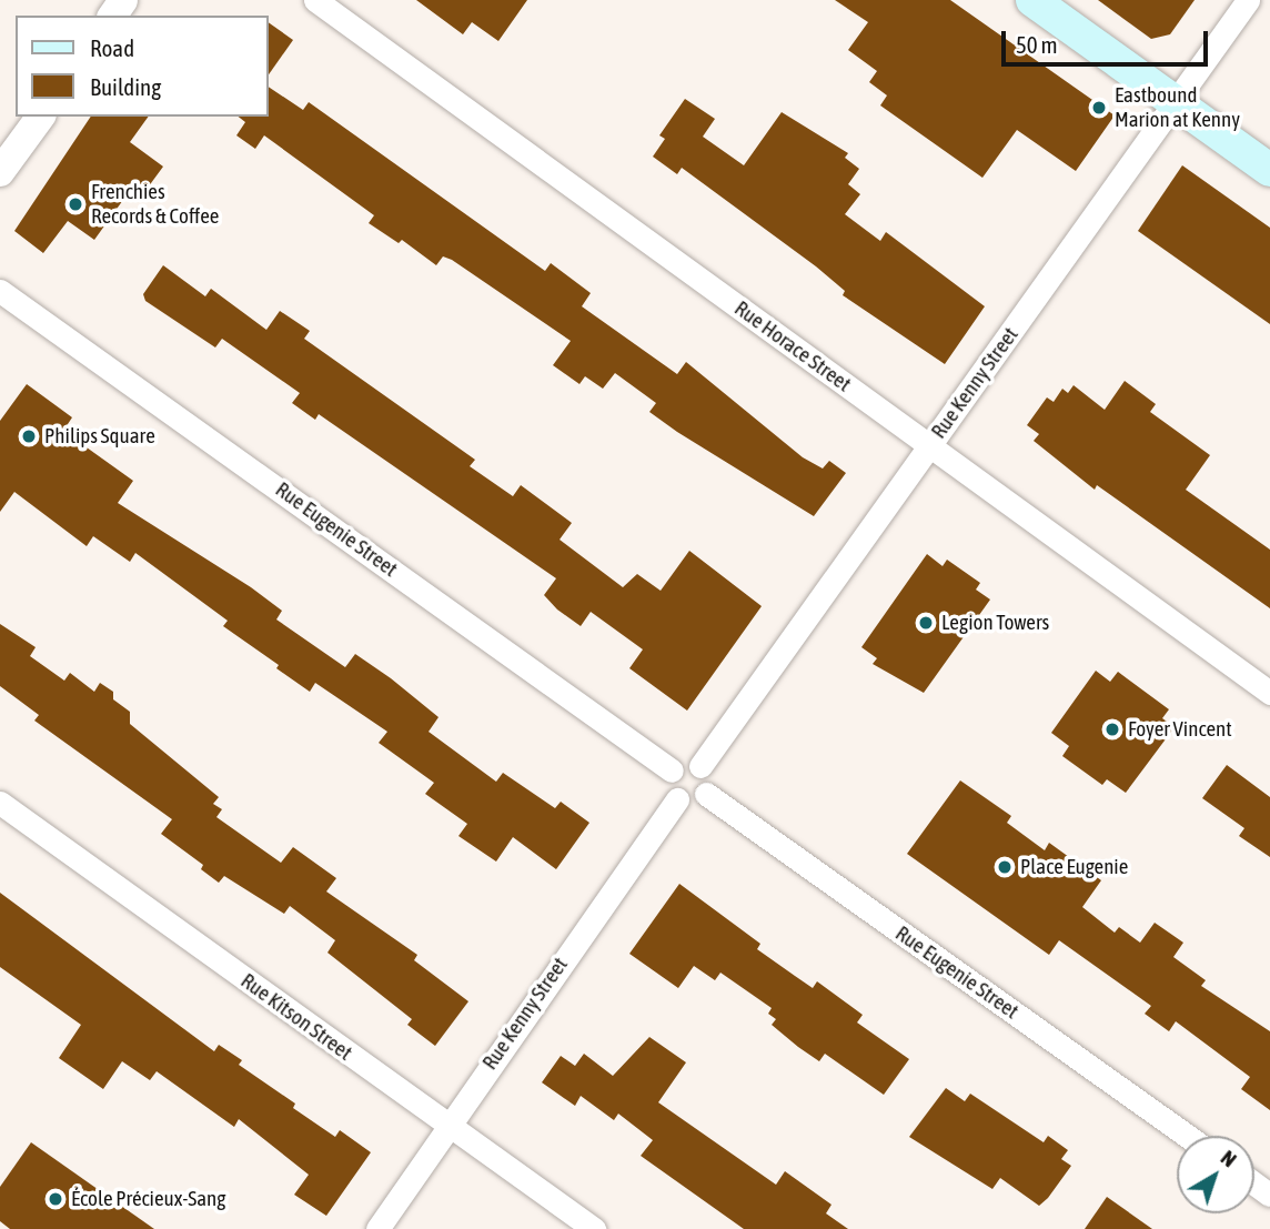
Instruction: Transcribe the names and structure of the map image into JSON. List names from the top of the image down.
{
  "streets": {
    "street": [
      "Rue Horace Street",
      "Rue Kenny Street",
      "Rue Eugenie Street",
      "Rue Kitson Street"
    ]
  },
  "crossings": [
    ["Rue Horace Street", "Rue Kenny Street"],
    ["Rue Kenny Street", "Rue Eugenie Street"],
    ["Rue Kenny Street", "Rue Kitson Street"]
  ],
  "places": [
    "Eastbound Marion at Kenny",
    "Frenchies Records & Coffee",
    "Philips Square",
    "Legion Towers",
    "Foyer Vincent",
    "Place Eugenie",
    "École Précieux-Sang"
  ],
  "legend": ["Road", "Building"],
  "scale_bar": "50 m",
  "north": "top right"
}
